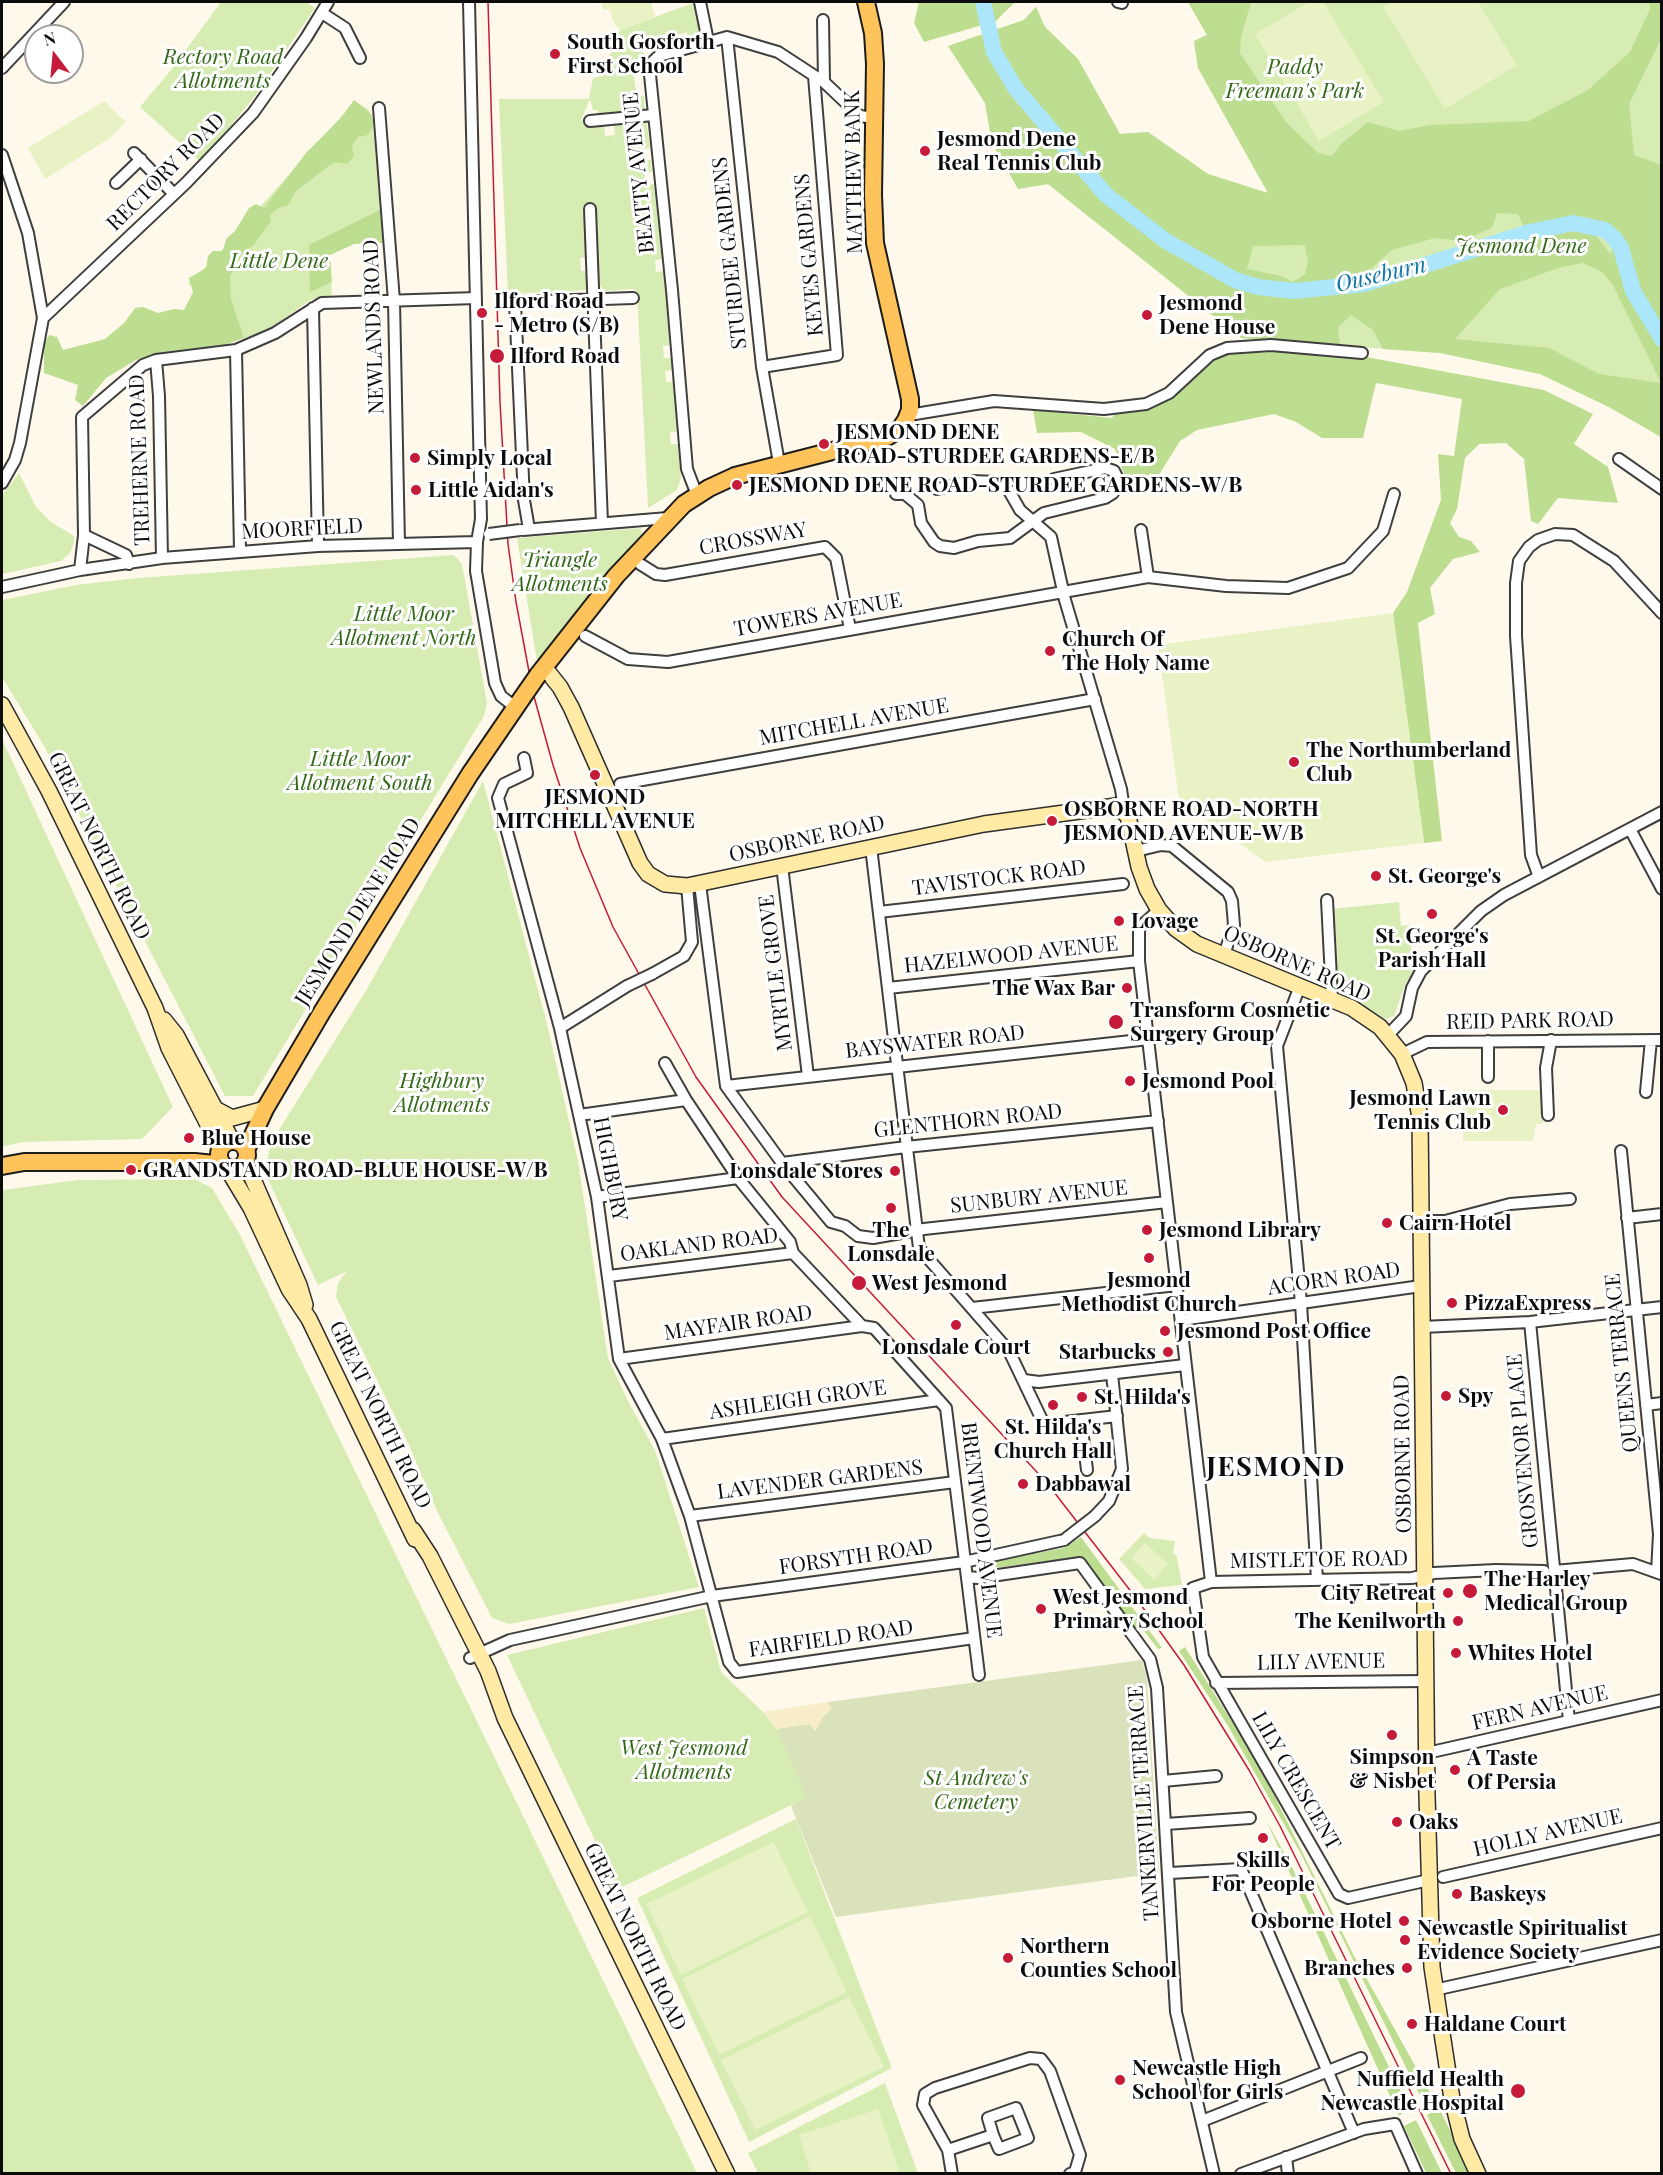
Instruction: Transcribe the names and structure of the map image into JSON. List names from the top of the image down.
{
  "streets": {
    "main road": [
      "MATTHEW BANK",
      "OSBORNE ROAD",
      "GREAT NORTH ROAD",
      "JESMOND DENE ROAD"
    ],
    "street": [
      "RECTORY ROAD",
      "BEATTY AVENUE",
      "STURDEE GARDENS",
      "KEYES GARDENS",
      "NEWLANDS ROAD",
      "TREHERNE ROAD",
      "MOORFIELD",
      "CROSSWAY",
      "TOWERS AVENUE",
      "MITCHELL AVENUE",
      "TAVISTOCK ROAD",
      "HAZELWOOD AVENUE",
      "MYRTLE GROVE",
      "REID PARK ROAD",
      "BAYSWATER ROAD",
      "GLENTHORN ROAD",
      "HIGHBURY",
      "SUNBURY AVENUE",
      "OAKLAND ROAD",
      "ACORN ROAD",
      "MAYFAIR ROAD",
      "QUEENS TERRACE",
      "ASHLEIGH GROVE",
      "GROSVENOR PLACE",
      "LAVENDER GARDENS",
      "BRENTWOOD AVENUE",
      "FORSYTH ROAD",
      "MISTLETOE ROAD",
      "FAIRFIELD ROAD",
      "LILY AVENUE",
      "FERN AVENUE",
      "LILY CRESCENT",
      "TANKERVILLE TERRACE",
      "HOLLY AVENUE"
    ]
  },
  "crossings": [
    ["MATTHEW BANK", "BEATTY AVENUE"],
    ["MATTHEW BANK", "JESMOND DENE ROAD"],
    ["BEATTY AVENUE", "STURDEE GARDENS"],
    ["BEATTY AVENUE", "KEYES GARDENS"],
    ["BEATTY AVENUE", "JESMOND DENE ROAD"],
    ["STURDEE GARDENS", "KEYES GARDENS"],
    ["STURDEE GARDENS", "JESMOND DENE ROAD"],
    ["NEWLANDS ROAD", "MOORFIELD"],
    ["TREHERNE ROAD", "MOORFIELD"],
    ["MOORFIELD", "JESMOND DENE ROAD"],
    ["CROSSWAY", "TOWERS AVENUE"],
    ["OSBORNE ROAD", "JESMOND DENE ROAD"],
    ["OSBORNE ROAD", "MYRTLE GROVE"],
    ["OSBORNE ROAD", "REID PARK ROAD"],
    ["OSBORNE ROAD", "ACORN ROAD"],
    ["OSBORNE ROAD", "MISTLETOE ROAD"],
    ["OSBORNE ROAD", "LILY AVENUE"],
    ["OSBORNE ROAD", "FERN AVENUE"],
    ["OSBORNE ROAD", "HOLLY AVENUE"],
    ["GREAT NORTH ROAD", "JESMOND DENE ROAD"],
    ["GREAT NORTH ROAD", "FORSYTH ROAD"],
    ["MYRTLE GROVE", "BAYSWATER ROAD"],
    ["BAYSWATER ROAD", "SUNBURY AVENUE"],
    ["GLENTHORN ROAD", "SUNBURY AVENUE"],
    ["HIGHBURY", "OAKLAND ROAD"],
    ["HIGHBURY", "MAYFAIR ROAD"],
    ["HIGHBURY", "ASHLEIGH GROVE"],
    ["HIGHBURY", "LAVENDER GARDENS"],
    ["HIGHBURY", "FORSYTH ROAD"],
    ["HIGHBURY", "FAIRFIELD ROAD"],
    ["OAKLAND ROAD", "BRENTWOOD AVENUE"],
    ["MAYFAIR ROAD", "BRENTWOOD AVENUE"],
    ["QUEENS TERRACE", "MISTLETOE ROAD"],
    ["ASHLEIGH GROVE", "BRENTWOOD AVENUE"],
    ["GROSVENOR PLACE", "MISTLETOE ROAD"],
    ["GROSVENOR PLACE", "FERN AVENUE"],
    ["LAVENDER GARDENS", "BRENTWOOD AVENUE"],
    ["BRENTWOOD AVENUE", "FORSYTH ROAD"],
    ["BRENTWOOD AVENUE", "FAIRFIELD ROAD"],
    ["BRENTWOOD AVENUE", "TANKERVILLE TERRACE"],
    ["FORSYTH ROAD", "FAIRFIELD ROAD"],
    ["MISTLETOE ROAD", "LILY CRESCENT"],
    ["LILY AVENUE", "LILY CRESCENT"],
    ["LILY CRESCENT", "HOLLY AVENUE"]
  ],
  "districts": ["JESMOND"],
  "water": ["Ouseburn"],
  "parks": [
    "Rectory Road Allotments",
    "Paddy Freeman's Park",
    "Jesmond Dene",
    "Little Dene",
    "Triangle Allotments",
    "Little Moor Allotment North",
    "Little Moor Allotment South",
    "Highbury Allotments",
    "West Jesmond Allotments",
    "St Andrew's Cemetery"
  ],
  "places": [
    "South Gosforth First School",
    "Jesmond Dene Real Tennis Club",
    "Ilford Road - Metro (S/B)",
    "Jesmond Dene House",
    "Ilford Road",
    "JESMOND DENE ROAD-STURDEE GARDENS-E/B",
    "Simply Local",
    "JESMOND DENE ROAD-STURDEE GARDENS-W/B",
    "Little Aidan's",
    "Church Of The Holy Name",
    "The Northumberland Club",
    "JESMOND MITCHELL AVENUE",
    "OSBORNE ROAD-NORTH JESMOND AVENUE-W/B",
    "St. George's",
    "St. George's Parish Hall",
    "Lovage",
    "The Wax Bar",
    "Transform Cosmetic Surgery Group",
    "Jesmond Pool",
    "Jesmond Lawn Tennis Club",
    "Blue House",
    "GRANDSTAND ROAD-BLUE HOUSE-W/B",
    "Lonsdale Stores",
    "The Lonsdale",
    "Cairn Hotel",
    "Jesmond Library",
    "Jesmond Methodist Church",
    "West Jesmond",
    "PizzaExpress",
    "Lonsdale Court",
    "Jesmond Post Office",
    "Starbucks",
    "Spy",
    "St. Hilda's",
    "St. Hilda's Church Hall",
    "Dabbawal",
    "The Harley Medical Group",
    "City Retreat",
    "West Jesmond Primary School",
    "The Kenilworth",
    "Whites Hotel",
    "Simpson & Nisbet",
    "A Taste Of Persia",
    "Oaks",
    "Skills For People",
    "Baskeys",
    "Osborne Hotel",
    "Newcastle Spiritualist Evidence Society",
    "Northern Counties School",
    "Branches",
    "Haldane Court",
    "Newcastle High School for Girls",
    "Nuffield Health Newcastle Hospital"
  ],
  "north": "top"
}
